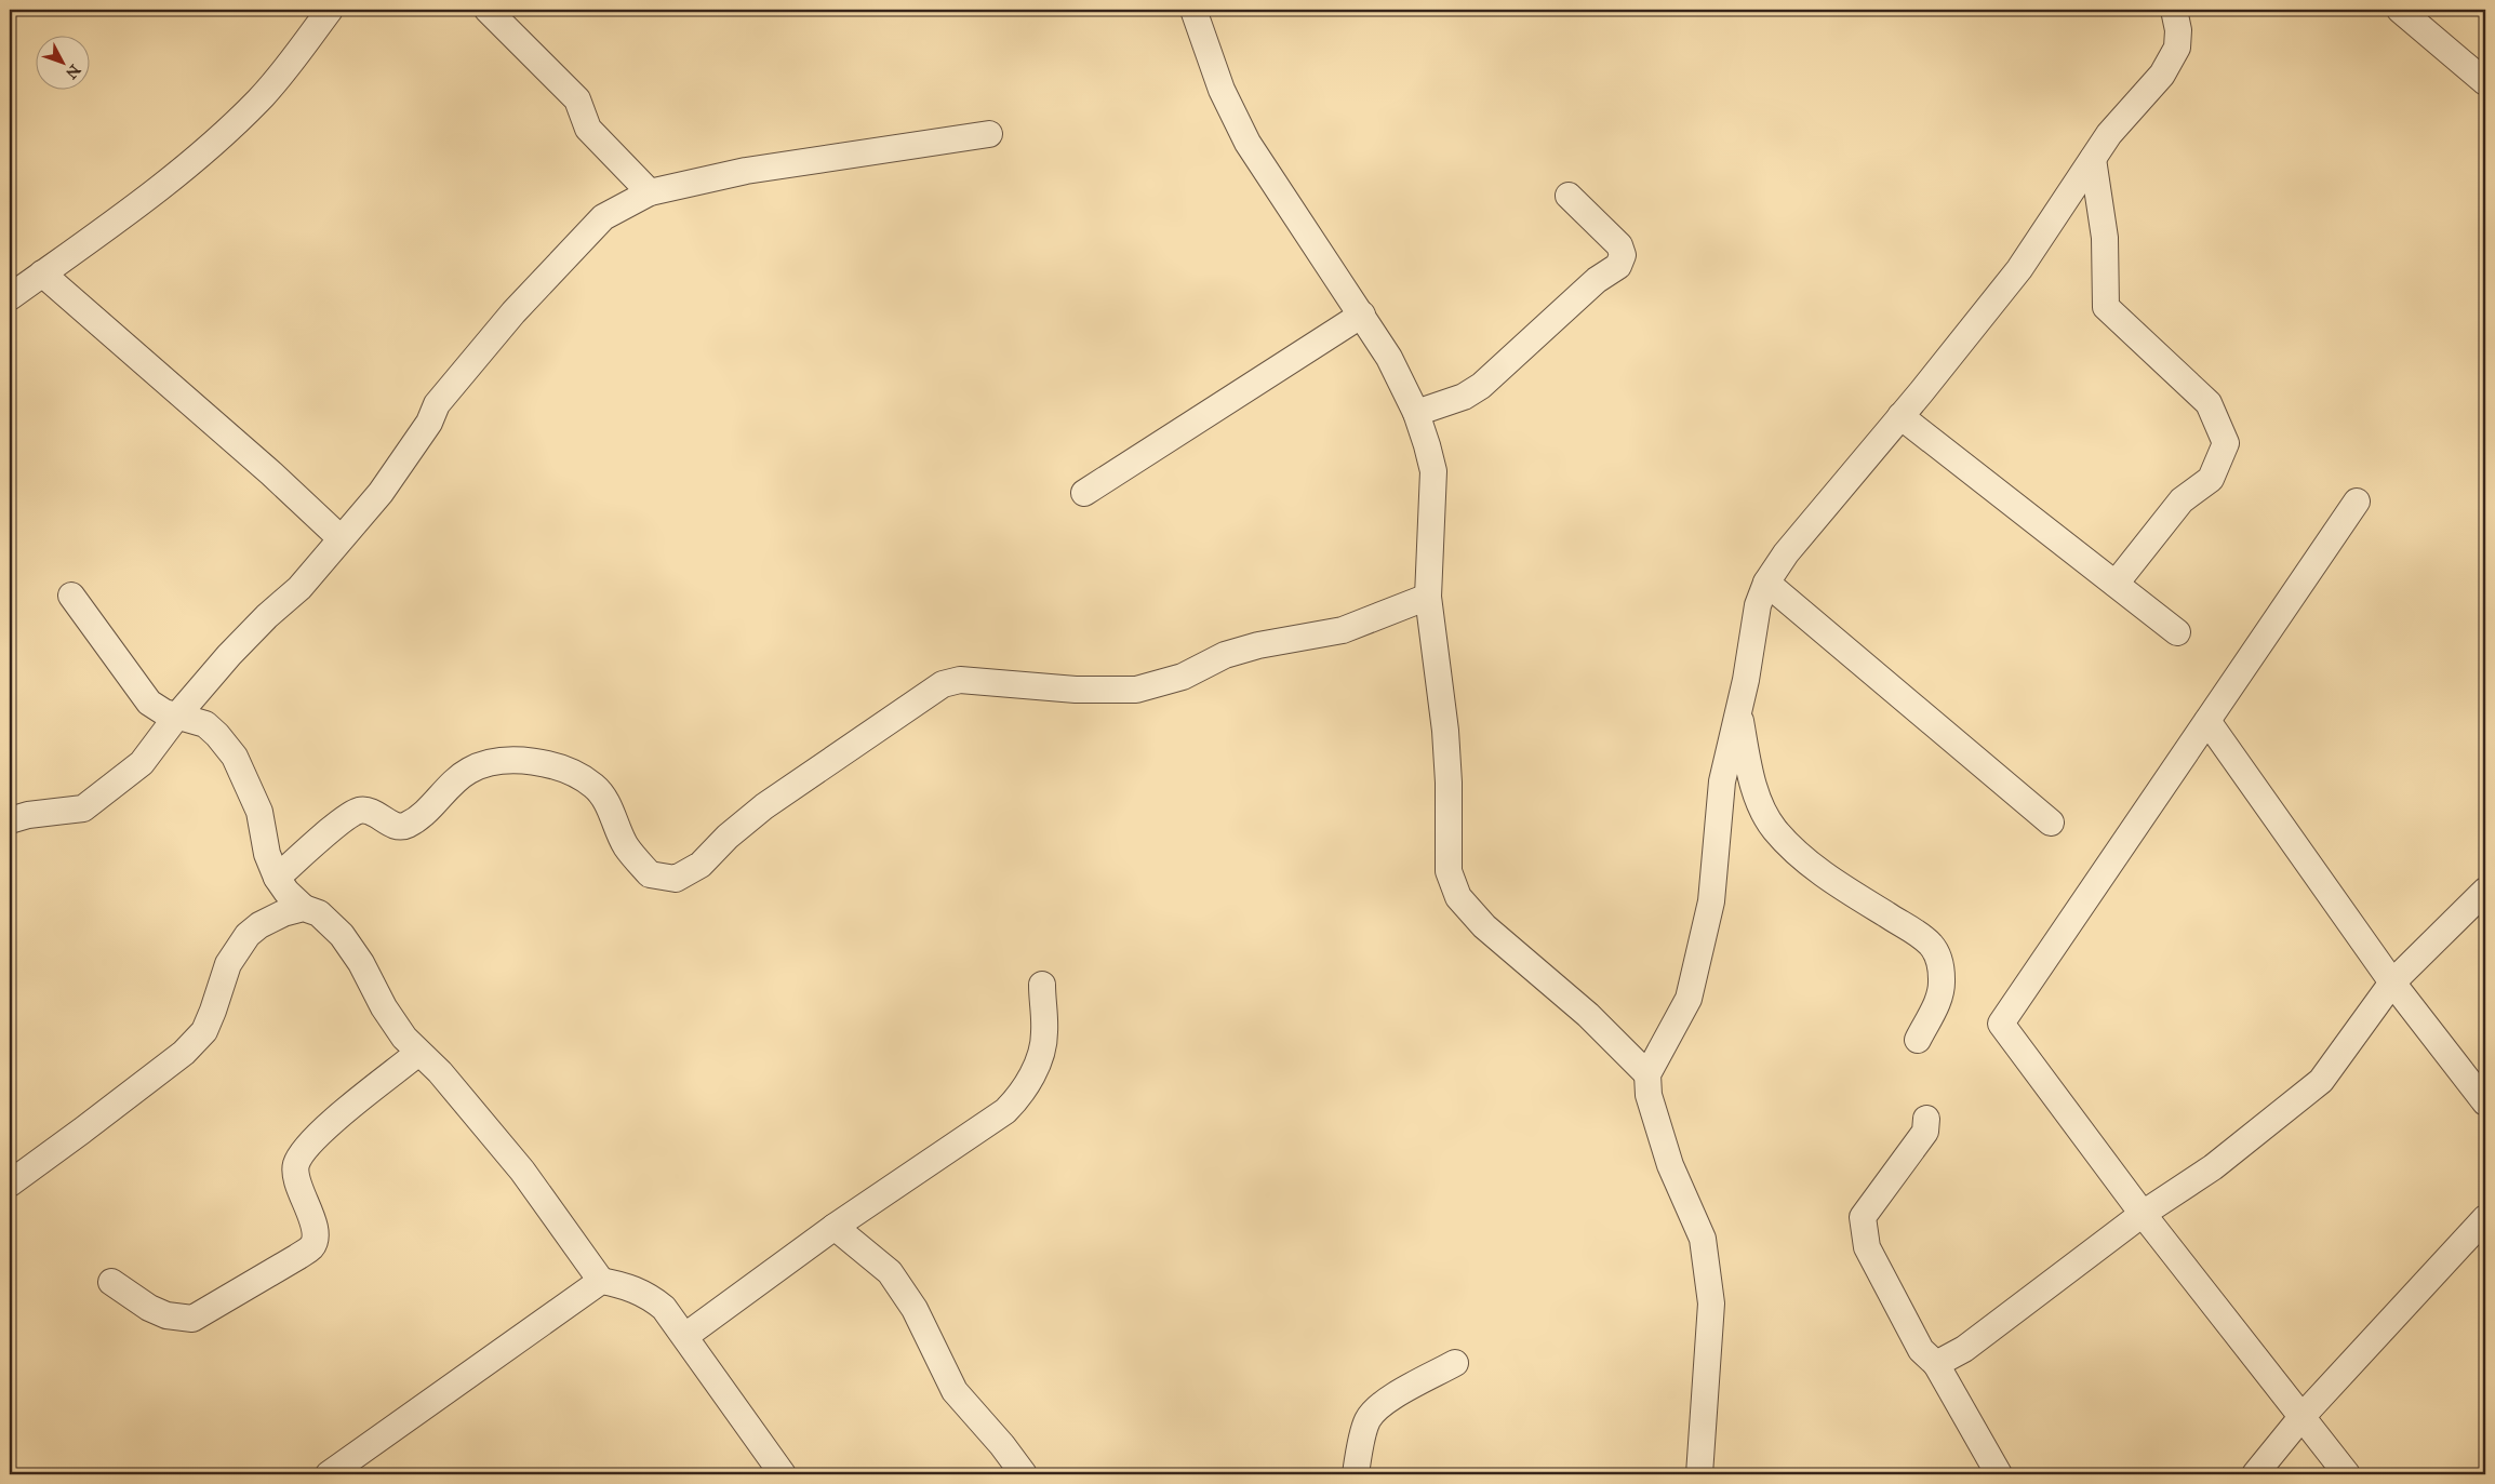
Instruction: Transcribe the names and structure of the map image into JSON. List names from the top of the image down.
{
  "north": "bottom right"
}
